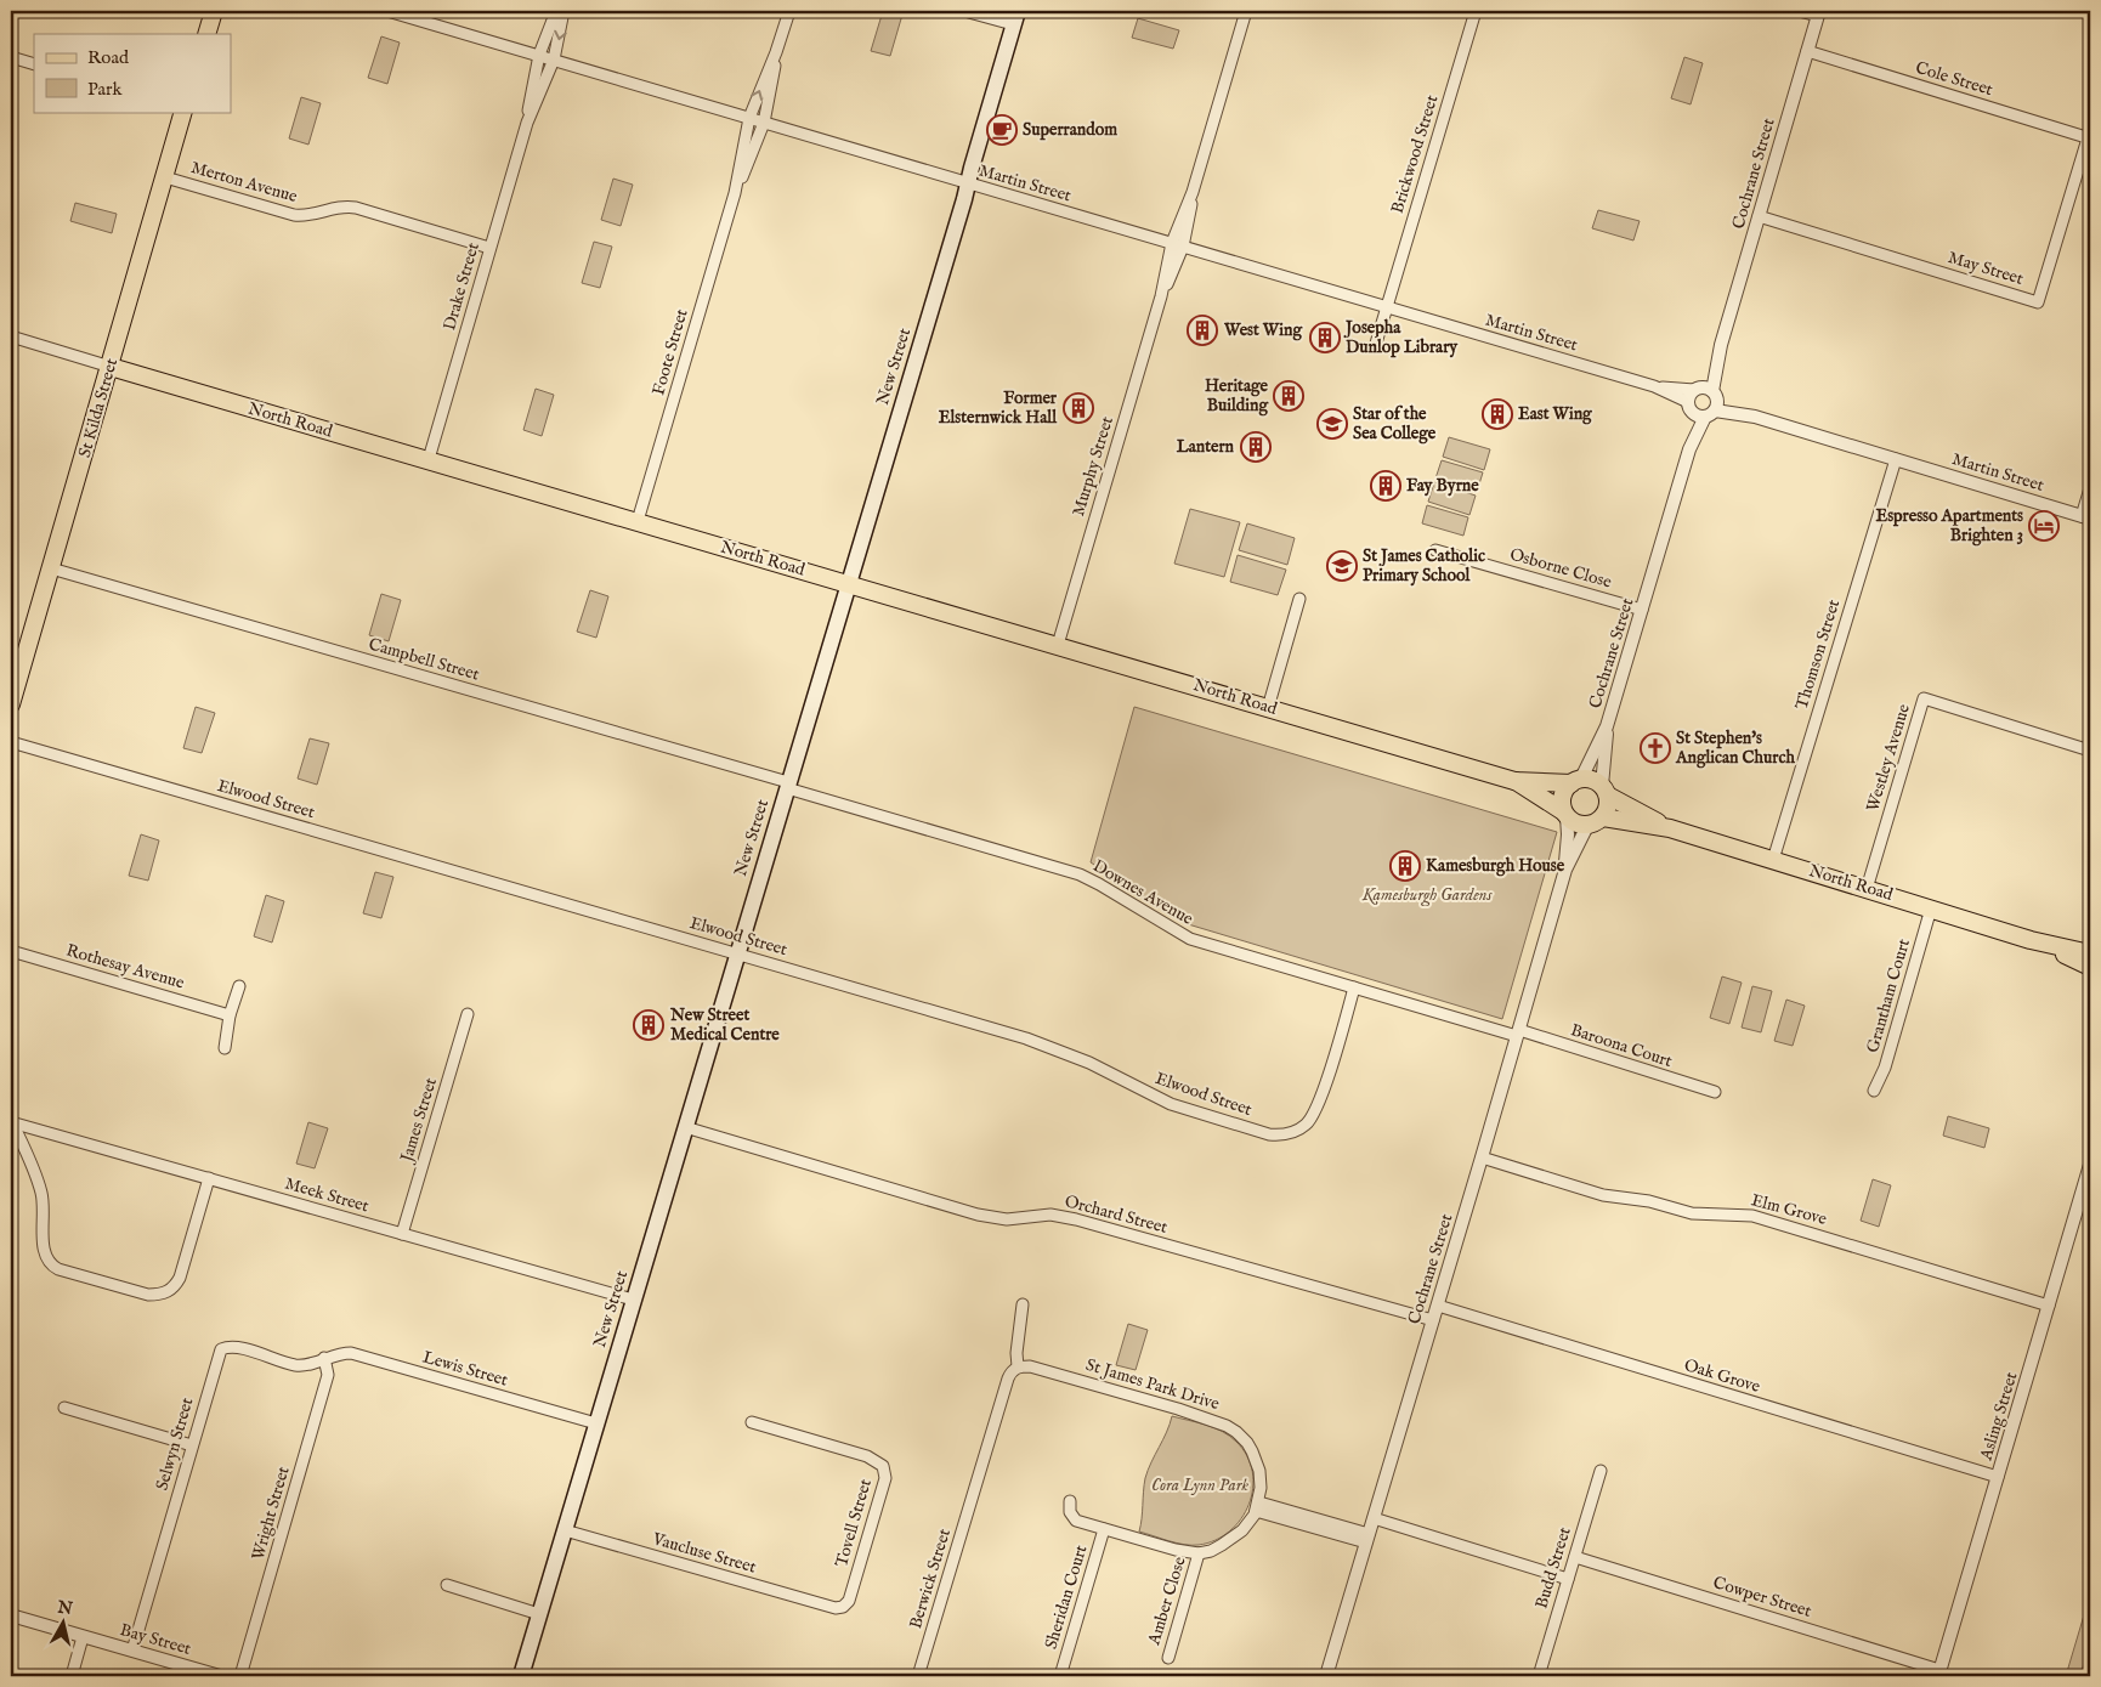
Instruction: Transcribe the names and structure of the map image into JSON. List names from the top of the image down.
{
  "streets": {
    "main road": ["New Street", "St Kilda Street", "North Road"],
    "street": [
      "Cole Street",
      "Brickwood Street",
      "Cochrane Street",
      "Merton Avenue",
      "Martin Street",
      "May Street",
      "Drake Street",
      "Foote Street",
      "Murphy Street",
      "Osborne Close",
      "Thomson Street",
      "Campbell Street",
      "Westley Avenue",
      "Elwood Street",
      "Downes Avenue",
      "Rothesay Avenue",
      "Grantham Court",
      "Baroona Court",
      "James Street",
      "Meek Street",
      "Elm Grove",
      "Orchard Street",
      "Lewis Street",
      "Oak Grove",
      "St James Park Drive",
      "Asling Street",
      "Selwyn Street",
      "Wright Street",
      "Tovell Street",
      "Vaucluse Street",
      "Budd Street",
      "Berwick Street",
      "Sheridan Court",
      "Cowper Street",
      "Amber Close",
      "Bay Street"
    ]
  },
  "crossings": [
    ["Cole Street", "Cochrane Street"],
    ["Cole Street", "May Street"],
    ["Brickwood Street", "Martin Street"],
    ["Cochrane Street", "Martin Street"],
    ["Cochrane Street", "May Street"],
    ["Cochrane Street", "North Road"],
    ["Cochrane Street", "Osborne Close"],
    ["Cochrane Street", "Downes Avenue"],
    ["Cochrane Street", "Baroona Court"],
    ["Cochrane Street", "Elm Grove"],
    ["Cochrane Street", "Orchard Street"],
    ["Cochrane Street", "Oak Grove"],
    ["Merton Avenue", "Drake Street"],
    ["Merton Avenue", "St Kilda Street"],
    ["Martin Street", "Drake Street"],
    ["Martin Street", "Foote Street"],
    ["Martin Street", "New Street"],
    ["Martin Street", "Murphy Street"],
    ["Martin Street", "Thomson Street"],
    ["Drake Street", "North Road"],
    ["Foote Street", "North Road"],
    ["New Street", "North Road"],
    ["New Street", "Campbell Street"],
    ["New Street", "Elwood Street"],
    ["New Street", "Downes Avenue"],
    ["New Street", "Meek Street"],
    ["New Street", "Orchard Street"],
    ["New Street", "Lewis Street"],
    ["New Street", "Vaucluse Street"],
    ["St Kilda Street", "North Road"],
    ["St Kilda Street", "Campbell Street"],
    ["North Road", "Murphy Street"],
    ["North Road", "Thomson Street"],
    ["North Road", "Westley Avenue"],
    ["North Road", "Grantham Court"],
    ["Campbell Street", "Downes Avenue"],
    ["Elwood Street", "Downes Avenue"],
    ["Downes Avenue", "Baroona Court"],
    ["James Street", "Meek Street"],
    ["Elm Grove", "Asling Street"],
    ["Lewis Street", "Selwyn Street"],
    ["Lewis Street", "Wright Street"],
    ["Oak Grove", "Asling Street"],
    ["St James Park Drive", "Berwick Street"],
    ["Asling Street", "Cowper Street"],
    ["Selwyn Street", "Wright Street"],
    ["Selwyn Street", "Bay Street"],
    ["Tovell Street", "Vaucluse Street"],
    ["Budd Street", "Cowper Street"]
  ],
  "parks": ["Kamesburgh Gardens", "Cora Lynn Park"],
  "places": {
    "cafe": ["Superrandom"],
    "building": [
      "West Wing",
      "Josepha Dunlop Library",
      "Heritage Building",
      "Former Elsternwick Hall",
      "East Wing",
      "Lantern",
      "Fay Byrne",
      "Kamesburgh House",
      "New Street Medical Centre"
    ],
    "school or university": ["Star of the Sea College", "St James Catholic Primary School"],
    "hotel": ["Espresso Apartments Brighten 3"],
    "church": ["St Stephen's Anglican Church"]
  },
  "legend": ["Road", "Park"],
  "north": "top"
}
